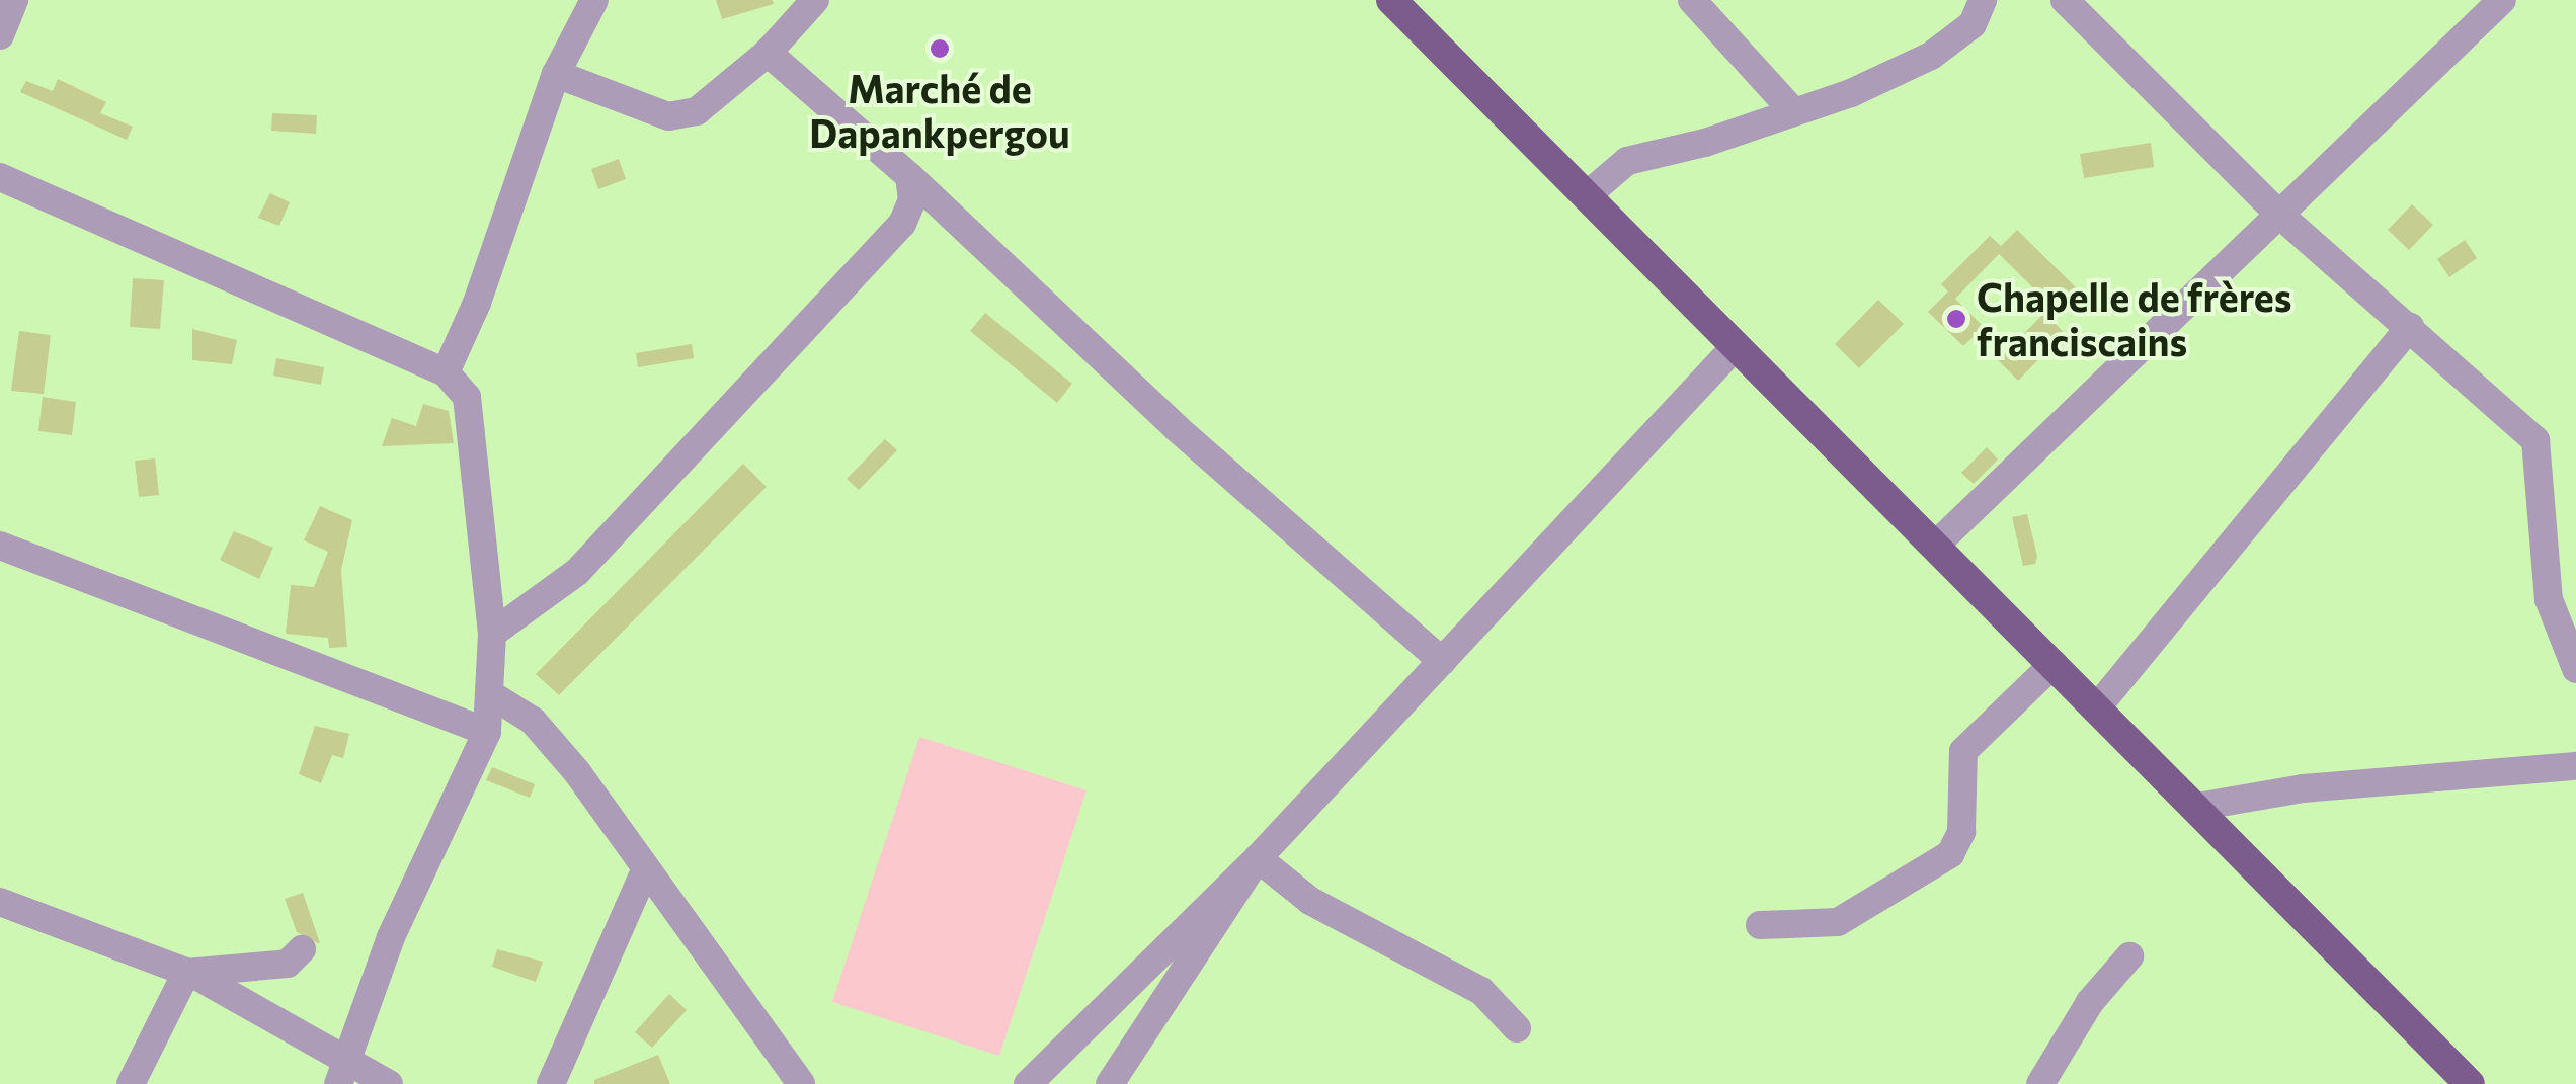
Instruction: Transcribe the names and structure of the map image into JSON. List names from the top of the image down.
{
  "places": ["Marché de Dapankpergou", "Chapelle de frères franciscains"]
}
